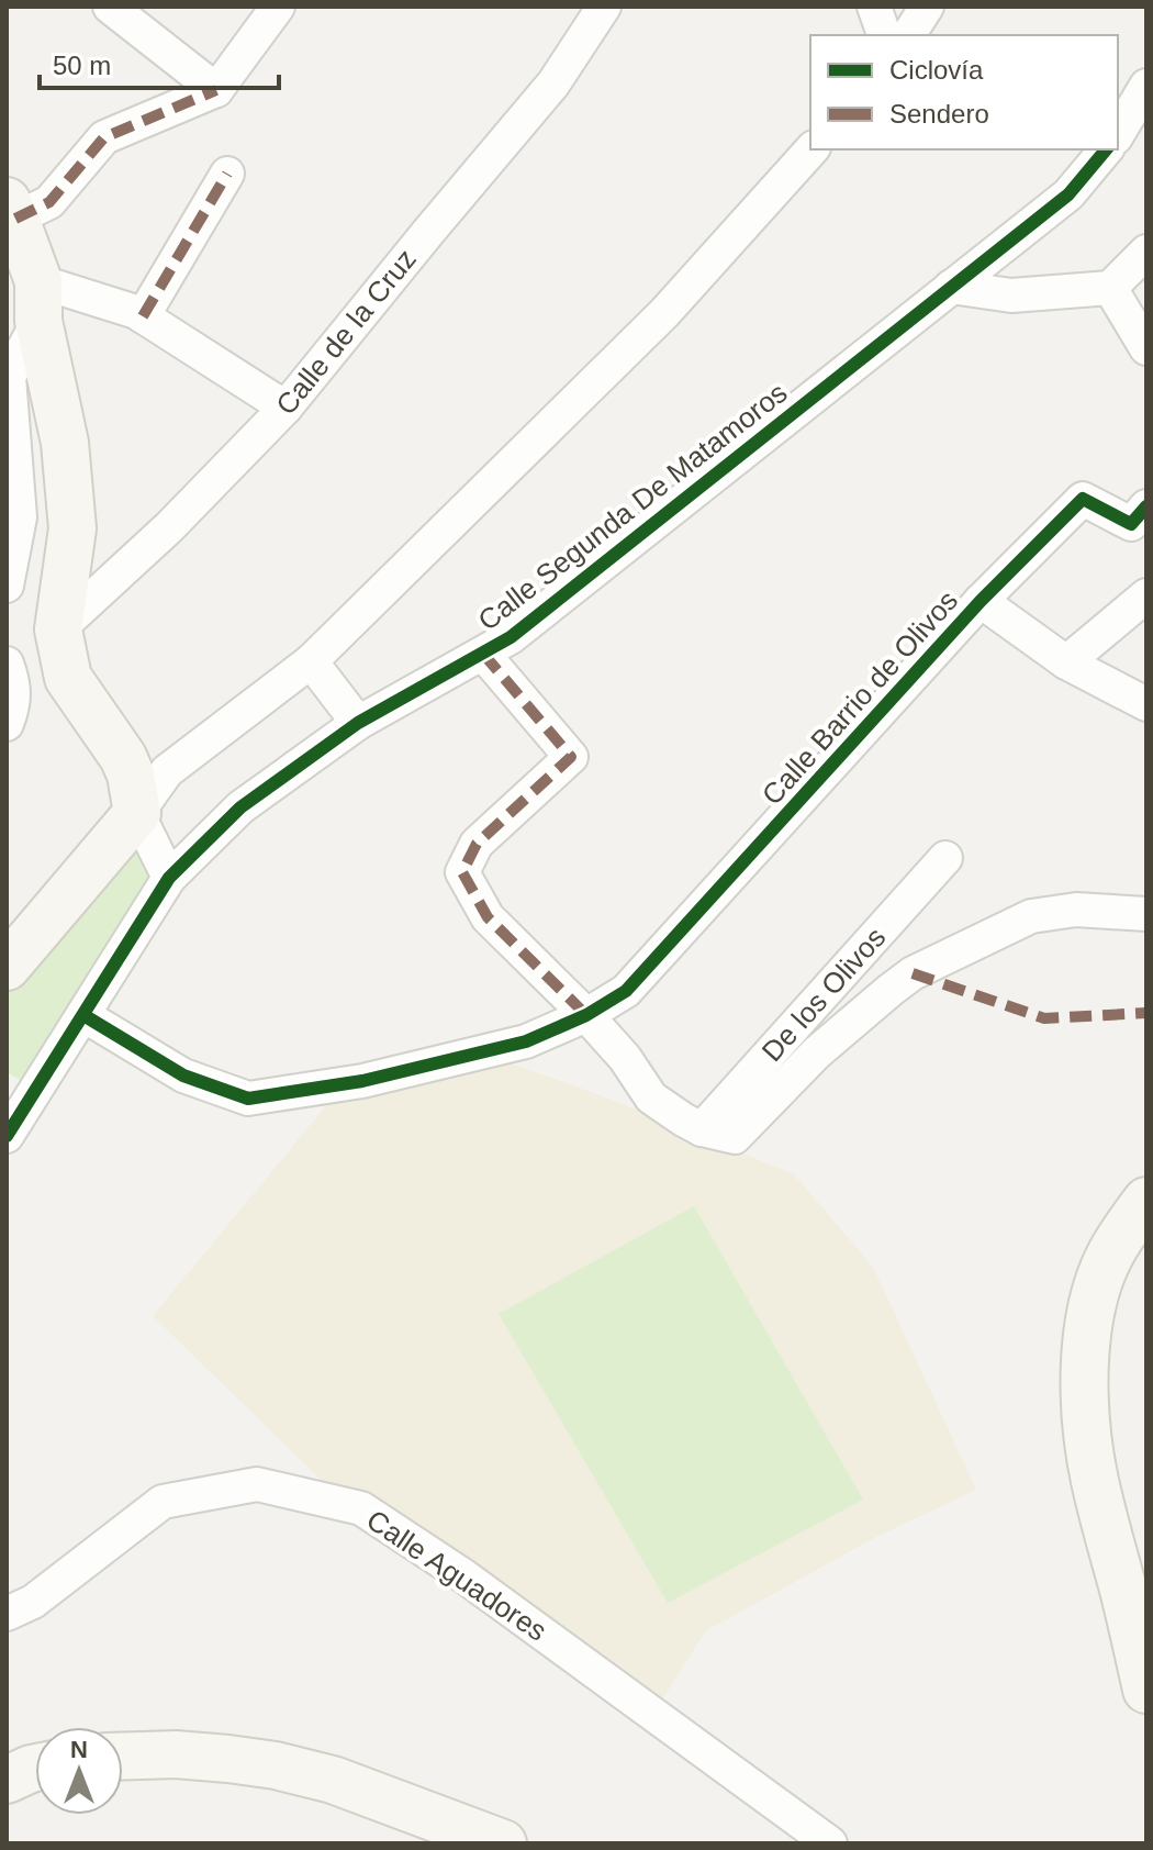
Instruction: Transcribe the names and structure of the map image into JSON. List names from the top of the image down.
{
  "streets": {
    "street": [
      "Calle de la Cruz",
      "Calle Segunda De Matamoros",
      "Calle Barrio de Olivos",
      "De los Olivos",
      "Calle Aguadores"
    ]
  },
  "legend": ["Ciclovía", "Sendero"],
  "scale_bar": "50 m",
  "north": "top"
}
